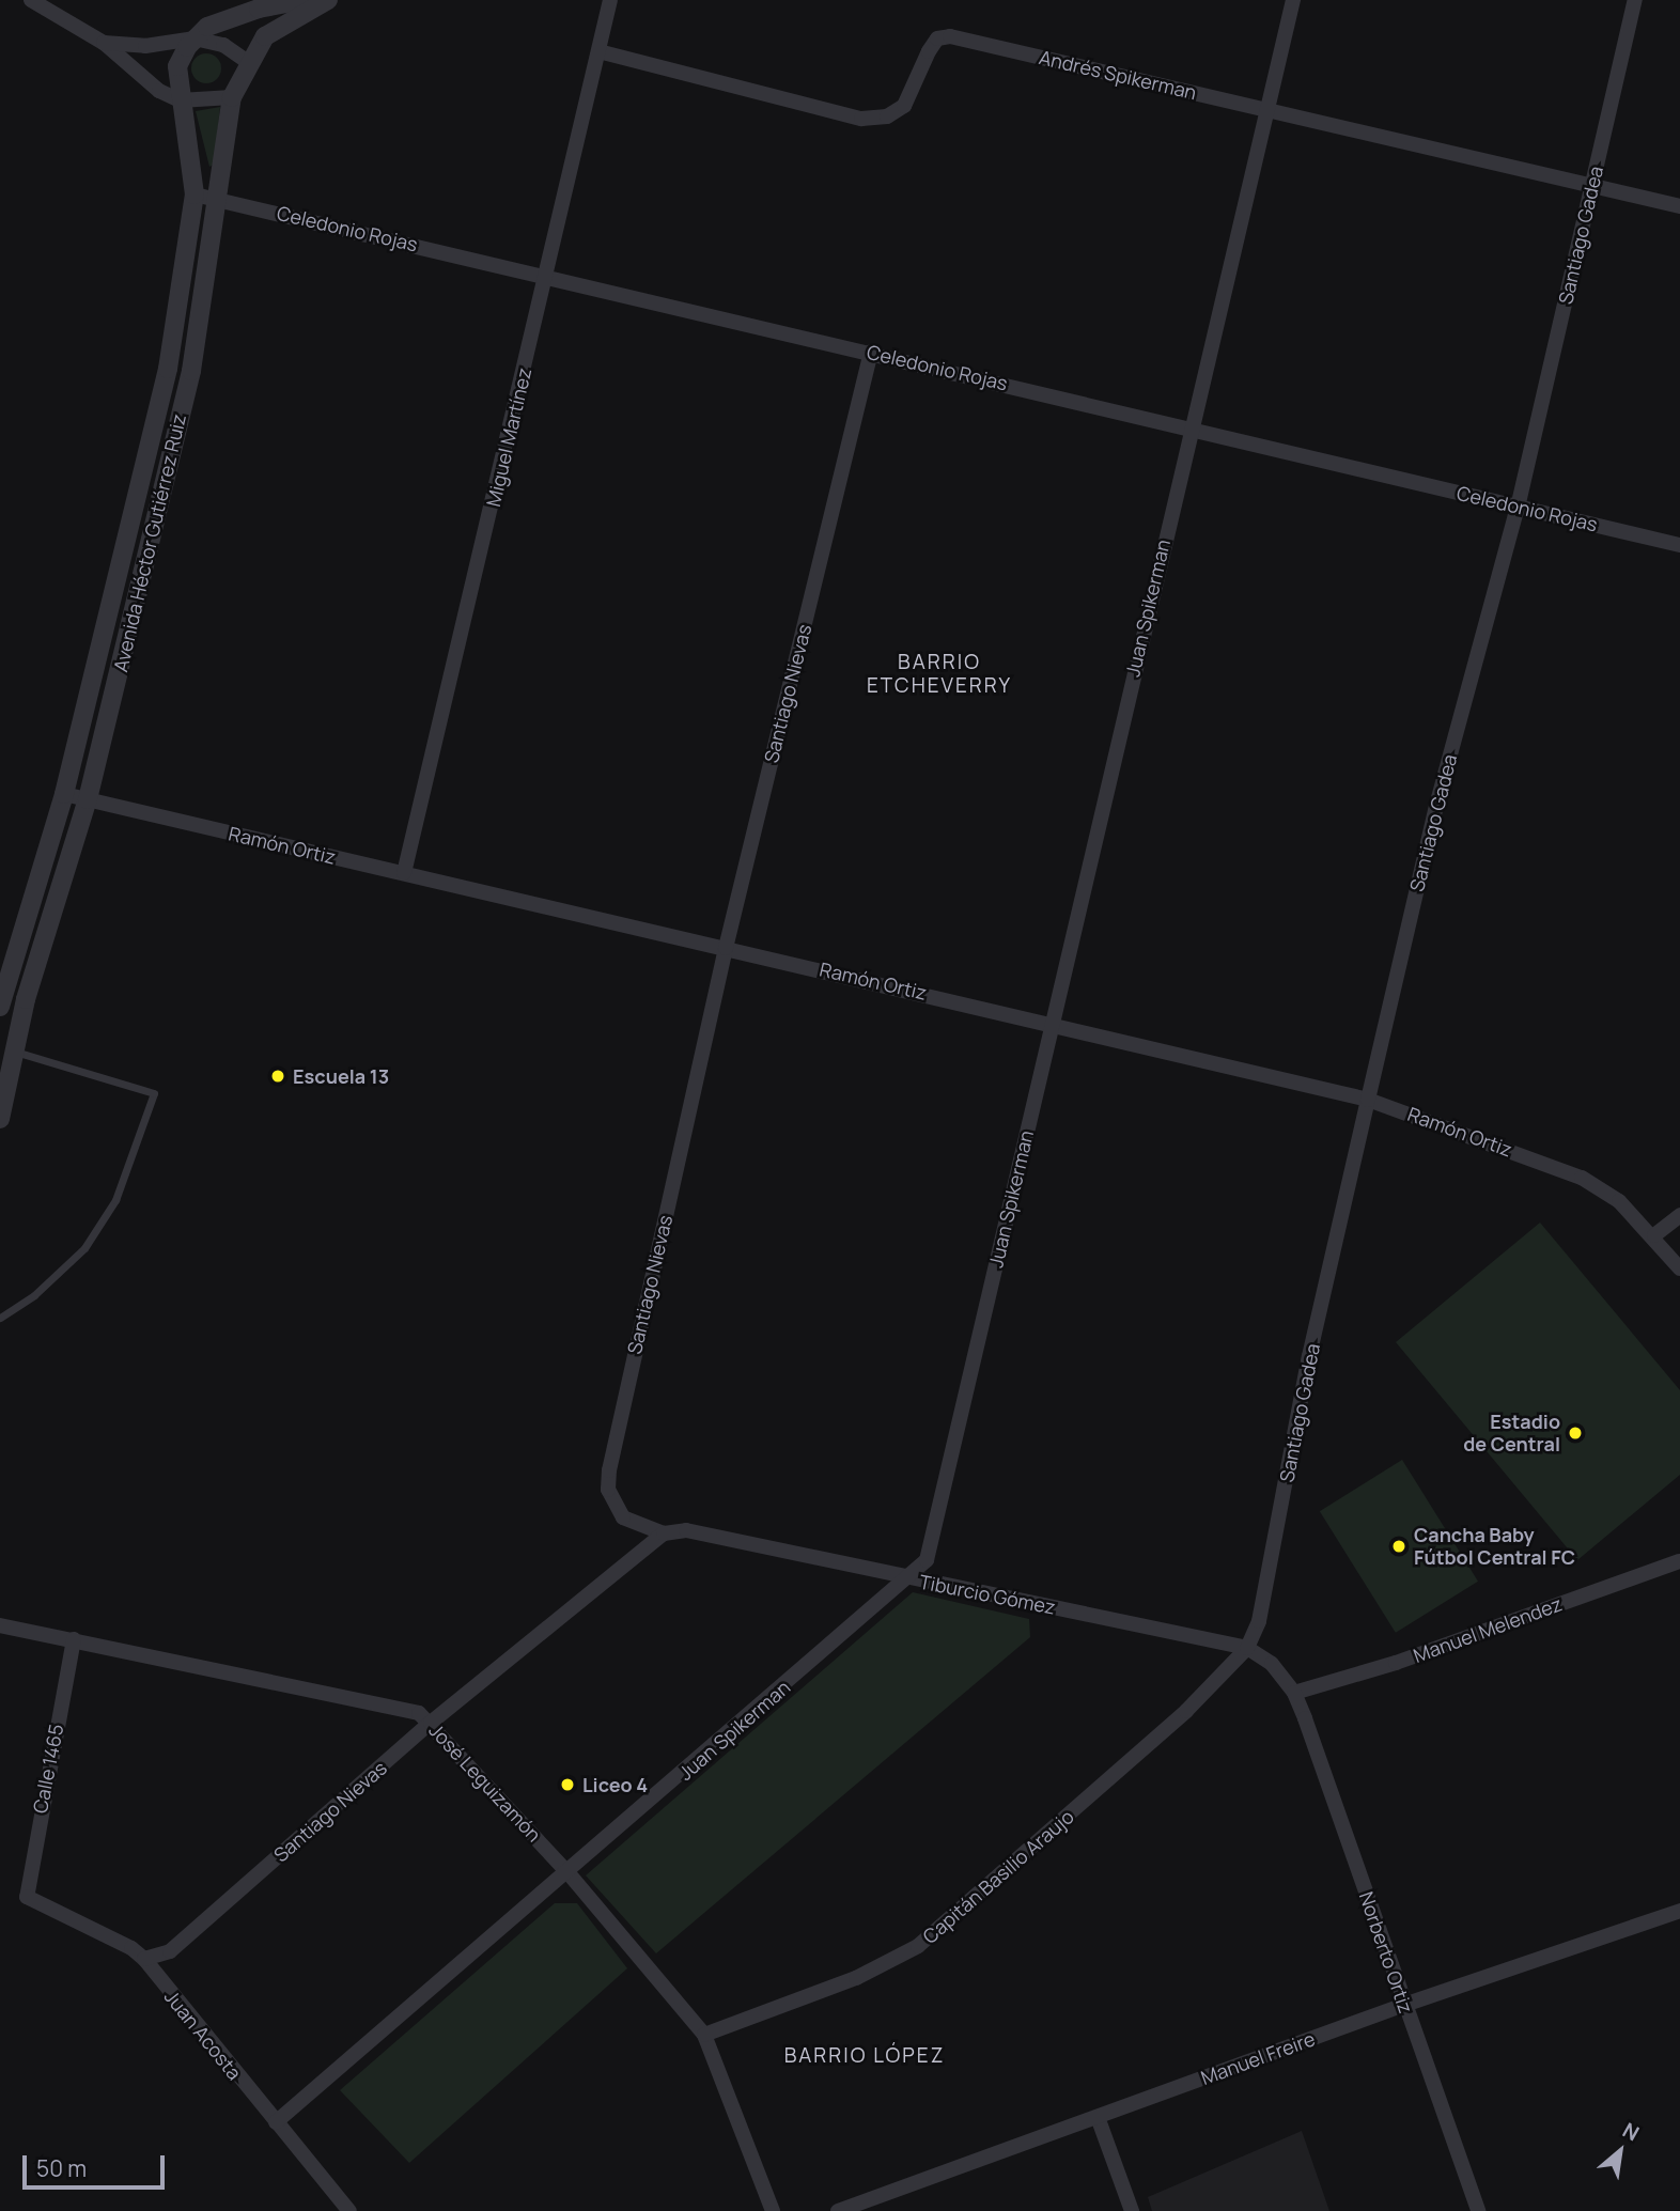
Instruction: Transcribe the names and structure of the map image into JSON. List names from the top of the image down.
{
  "streets": {
    "street": [
      "Andrés Spikerman",
      "Celedonio Rojas",
      "Santiago Gadea",
      "Miguel Martínez",
      "Avenida Héctor Gutiérrez Ruiz",
      "Juan Spikerman",
      "Santiago Nievas",
      "Ramón Ortiz",
      "Tiburcio Gómez",
      "Manuel Melendez",
      "Calle 1465",
      "José Leguizamón",
      "Capitán Basilio Araujo",
      "Norberto Ortiz",
      "Juan Acosta",
      "Manuel Freire"
    ]
  },
  "crossings": [
    ["Andrés Spikerman", "Santiago Gadea"],
    ["Andrés Spikerman", "Miguel Martínez"],
    ["Andrés Spikerman", "Juan Spikerman"],
    ["Celedonio Rojas", "Santiago Gadea"],
    ["Celedonio Rojas", "Miguel Martínez"],
    ["Celedonio Rojas", "Avenida Héctor Gutiérrez Ruiz"],
    ["Celedonio Rojas", "Juan Spikerman"],
    ["Celedonio Rojas", "Santiago Nievas"],
    ["Santiago Gadea", "Ramón Ortiz"],
    ["Santiago Gadea", "Tiburcio Gómez"],
    ["Santiago Gadea", "Capitán Basilio Araujo"],
    ["Miguel Martínez", "Ramón Ortiz"],
    ["Avenida Héctor Gutiérrez Ruiz", "Ramón Ortiz"],
    ["Juan Spikerman", "Ramón Ortiz"],
    ["Juan Spikerman", "Tiburcio Gómez"],
    ["Juan Spikerman", "José Leguizamón"],
    ["Juan Spikerman", "Juan Acosta"],
    ["Santiago Nievas", "Ramón Ortiz"],
    ["Santiago Nievas", "Tiburcio Gómez"],
    ["Santiago Nievas", "José Leguizamón"],
    ["Santiago Nievas", "Juan Acosta"],
    ["Tiburcio Gómez", "Manuel Melendez"],
    ["Tiburcio Gómez", "Capitán Basilio Araujo"],
    ["Tiburcio Gómez", "Norberto Ortiz"],
    ["Manuel Melendez", "Norberto Ortiz"],
    ["Calle 1465", "José Leguizamón"],
    ["Calle 1465", "Juan Acosta"],
    ["José Leguizamón", "Capitán Basilio Araujo"],
    ["Norberto Ortiz", "Manuel Freire"]
  ],
  "districts": ["BARRIO ETCHEVERRY", "BARRIO LÓPEZ"],
  "places": [
    "Escuela 13",
    "Estadio de Central",
    "Cancha Baby Fútbol Central FC",
    "Liceo 4"
  ],
  "scale_bar": "50 m",
  "north": "top right"
}
